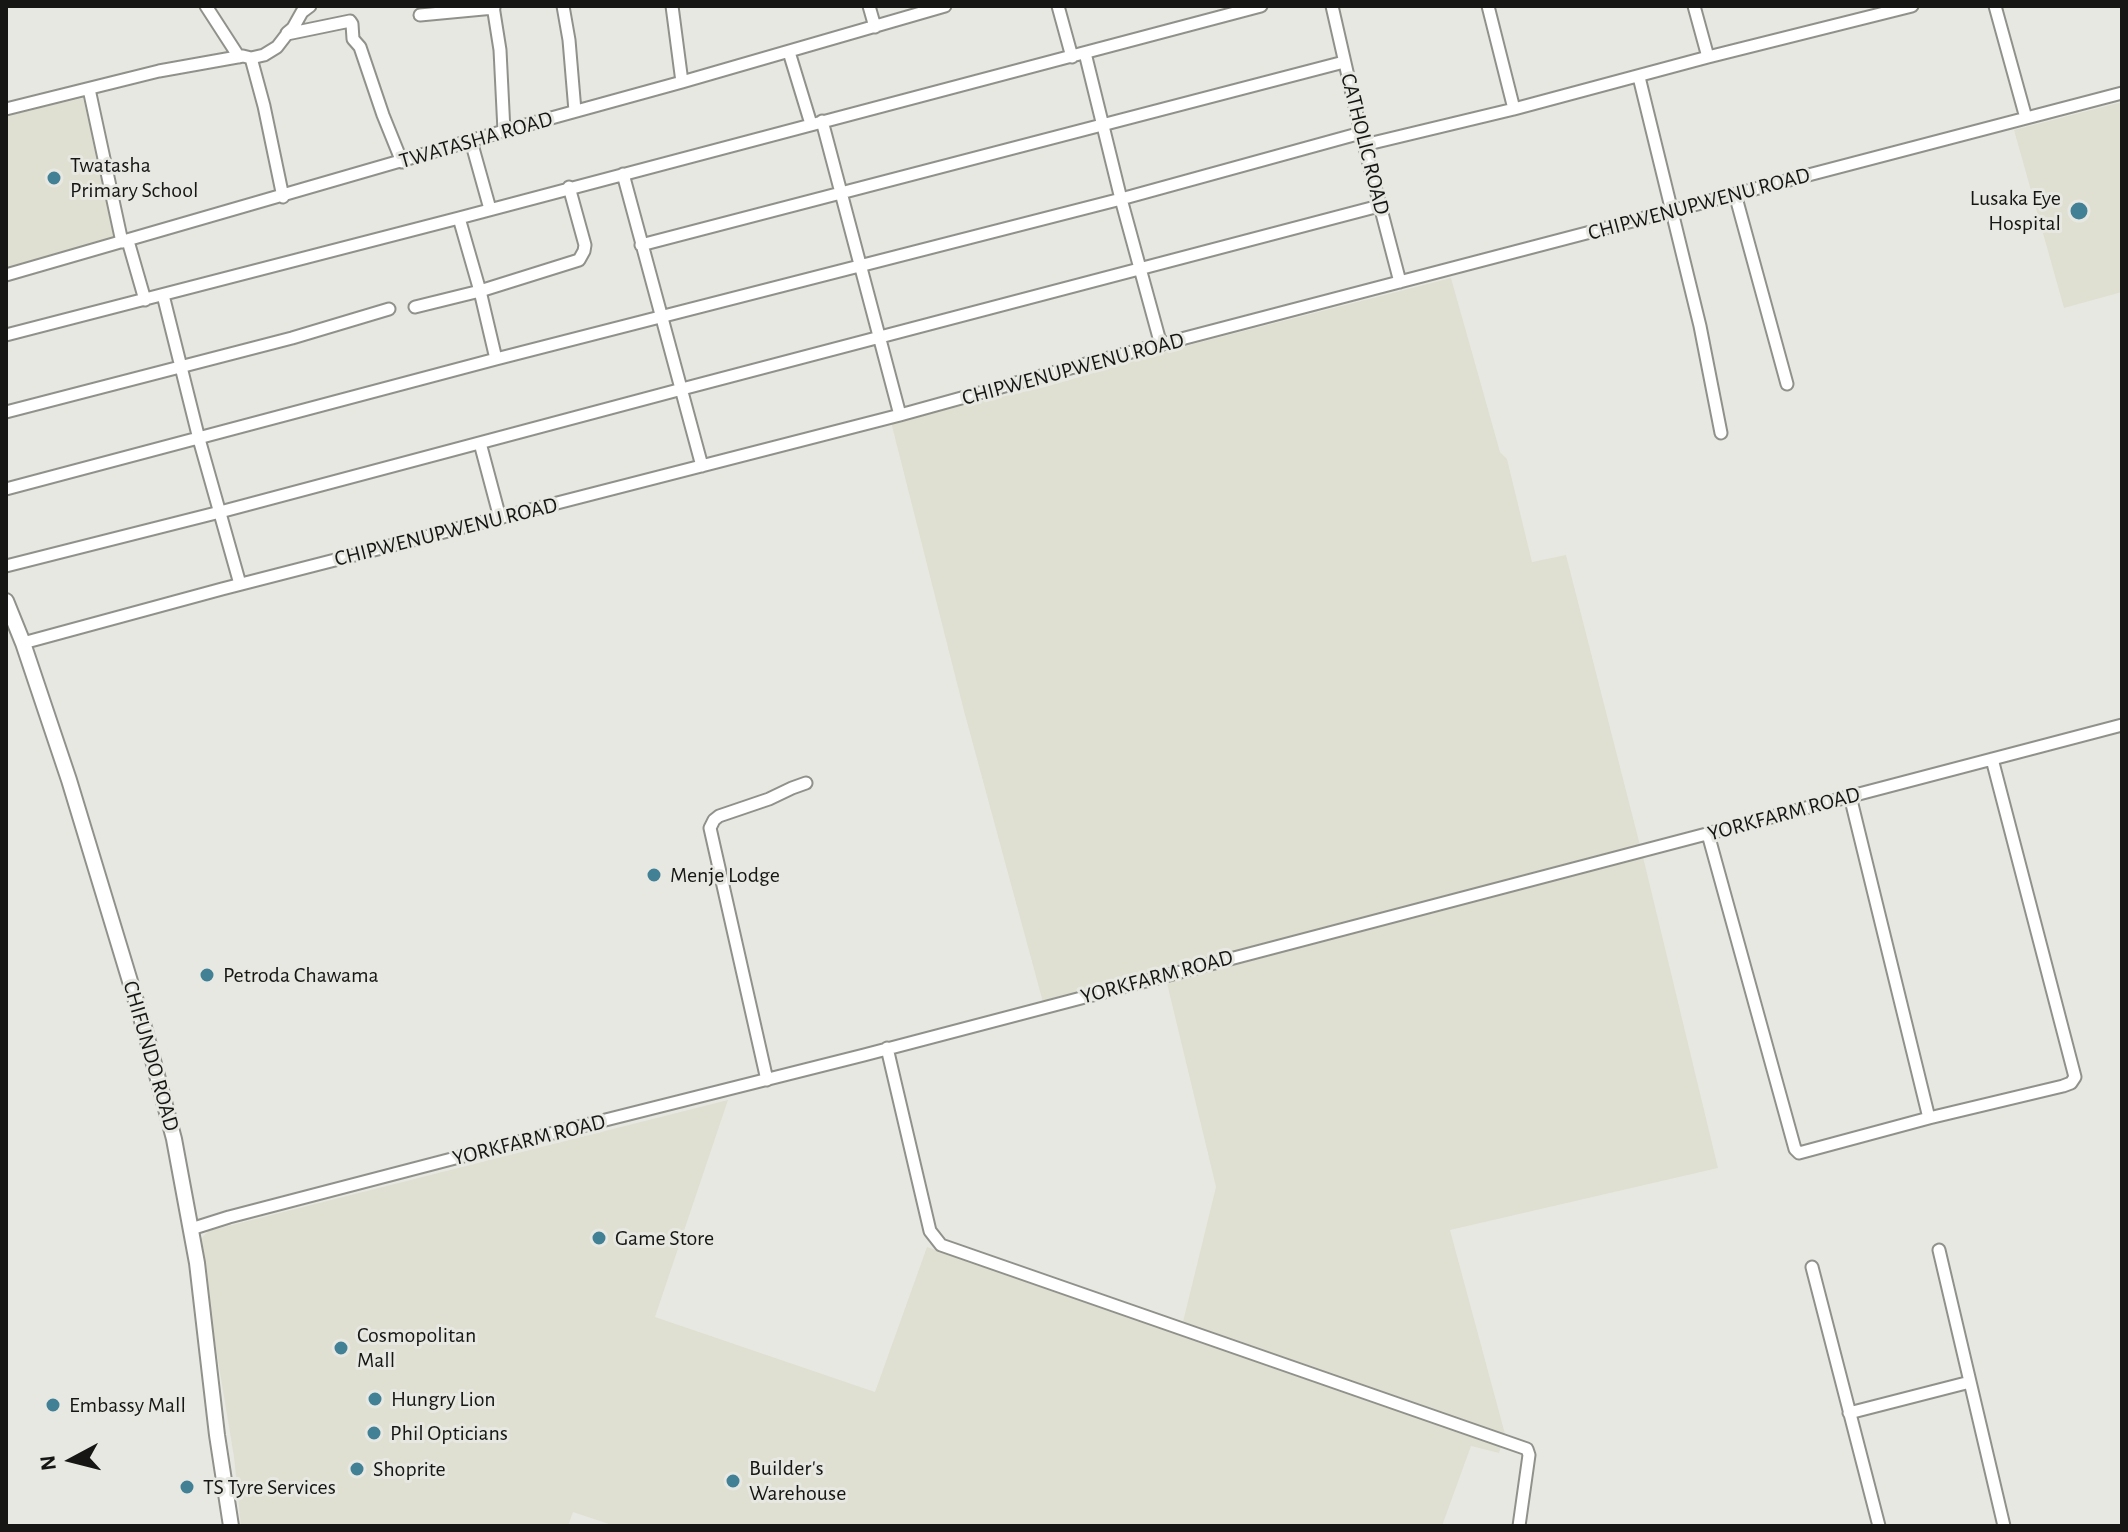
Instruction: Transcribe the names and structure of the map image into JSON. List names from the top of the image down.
{
  "streets": {
    "street": [
      "TWATASHA ROAD",
      "CATHOLIC ROAD",
      "CHIPWENUPWENU ROAD",
      "YORKFARM ROAD",
      "CHIFUNDO ROAD"
    ]
  },
  "crossings": [
    ["CATHOLIC ROAD", "CHIPWENUPWENU ROAD"],
    ["CHIPWENUPWENU ROAD", "CHIFUNDO ROAD"],
    ["YORKFARM ROAD", "CHIFUNDO ROAD"]
  ],
  "places": [
    "Twatasha Primary School",
    "Lusaka Eye Hospital",
    "Menje Lodge",
    "Petroda Chawama",
    "Game Store",
    "Cosmopolitan Mall",
    "Hungry Lion",
    "Embassy Mall",
    "Phil Opticians",
    "Shoprite",
    "Builder's Warehouse",
    "TS Tyre Services"
  ],
  "north": "left"
}
